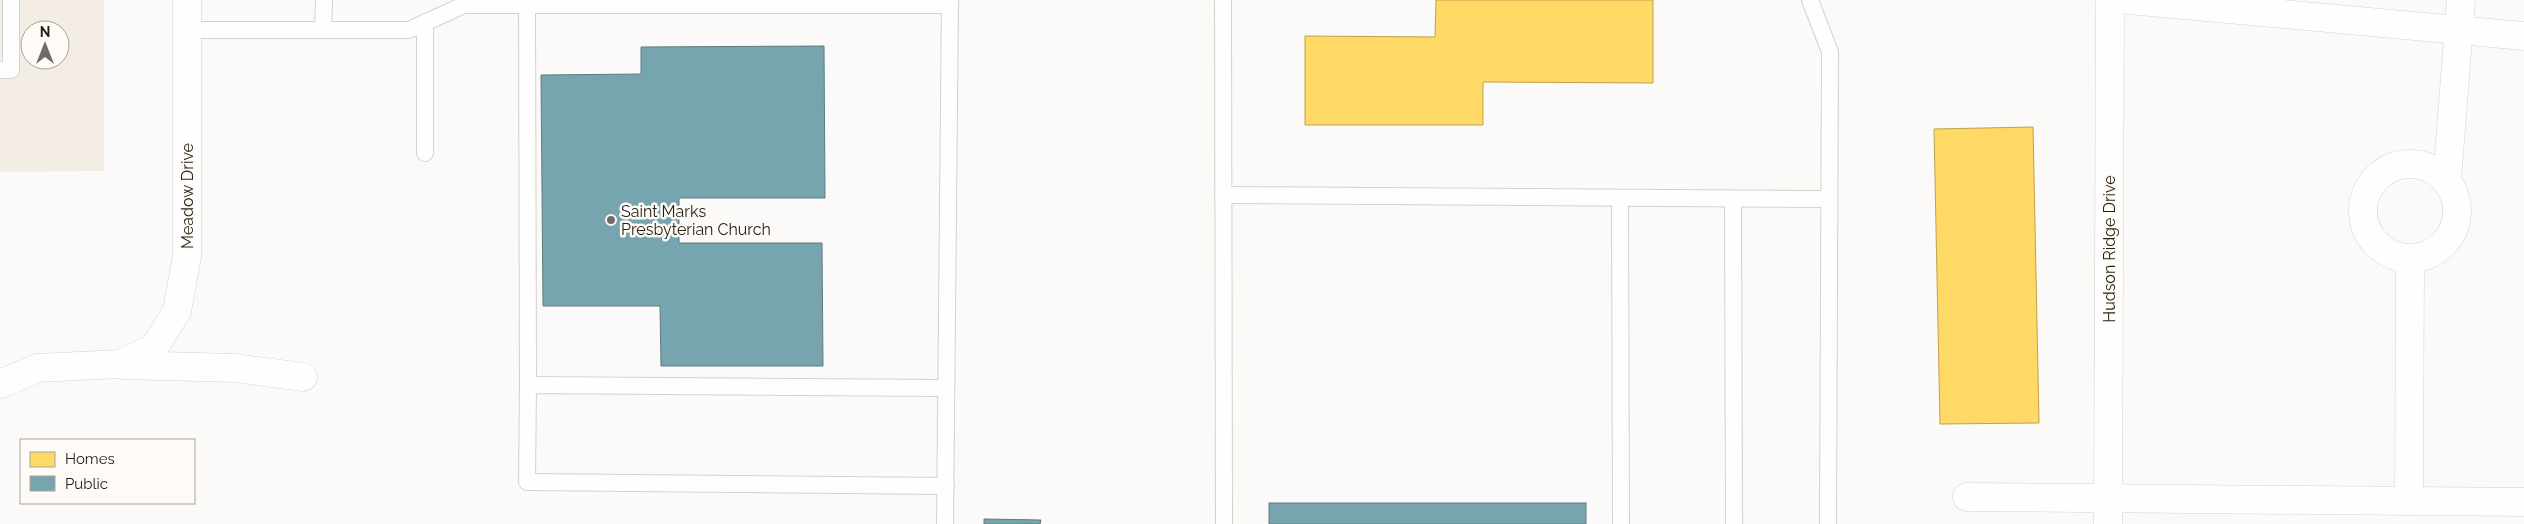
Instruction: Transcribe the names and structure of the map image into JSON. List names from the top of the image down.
{
  "streets": {
    "street": ["Meadow Drive", "Hudson Ridge Drive"]
  },
  "places": ["Saint Marks Presbyterian Church"],
  "legend": ["Homes", "Public"],
  "north": "top"
}
